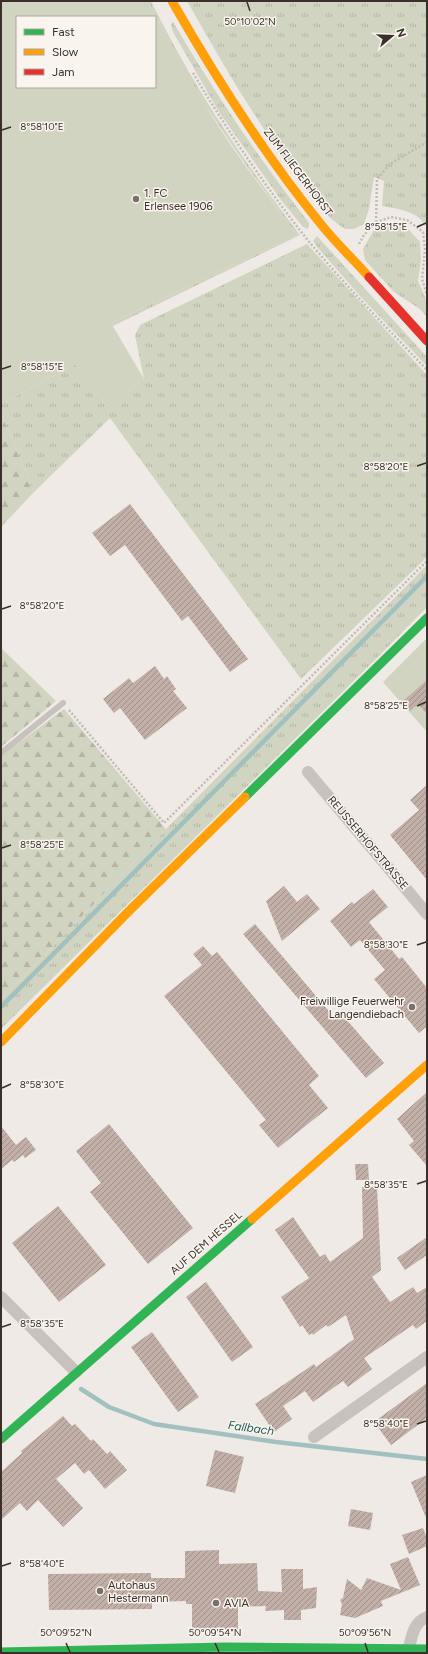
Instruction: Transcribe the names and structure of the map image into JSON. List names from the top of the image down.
{
  "streets": {
    "street": ["ZUM FLIEGERHORST", "REUSSERHOFSTRASSE", "AUF DEM HESSEL"]
  },
  "water": ["Fallbach"],
  "places": [
    "1. FC Erlensee 1906",
    "Freiwillige Feuerwehr Langendiebach",
    "Autohaus Hestermann",
    "AVIA"
  ],
  "legend": ["Fast", "Slow", "Jam"],
  "north": "right",
  "coordinates": [
    "50°10'02\"N",
    "8°58'10\"E",
    "8°58'15\"E",
    "8°58'20\"E",
    "8°58'25\"E",
    "8°58'30\"E",
    "8°58'35\"E",
    "8°58'40\"E",
    "50°09'52\"N",
    "50°09'54\"N",
    "50°09'56\"N"
  ]
}
